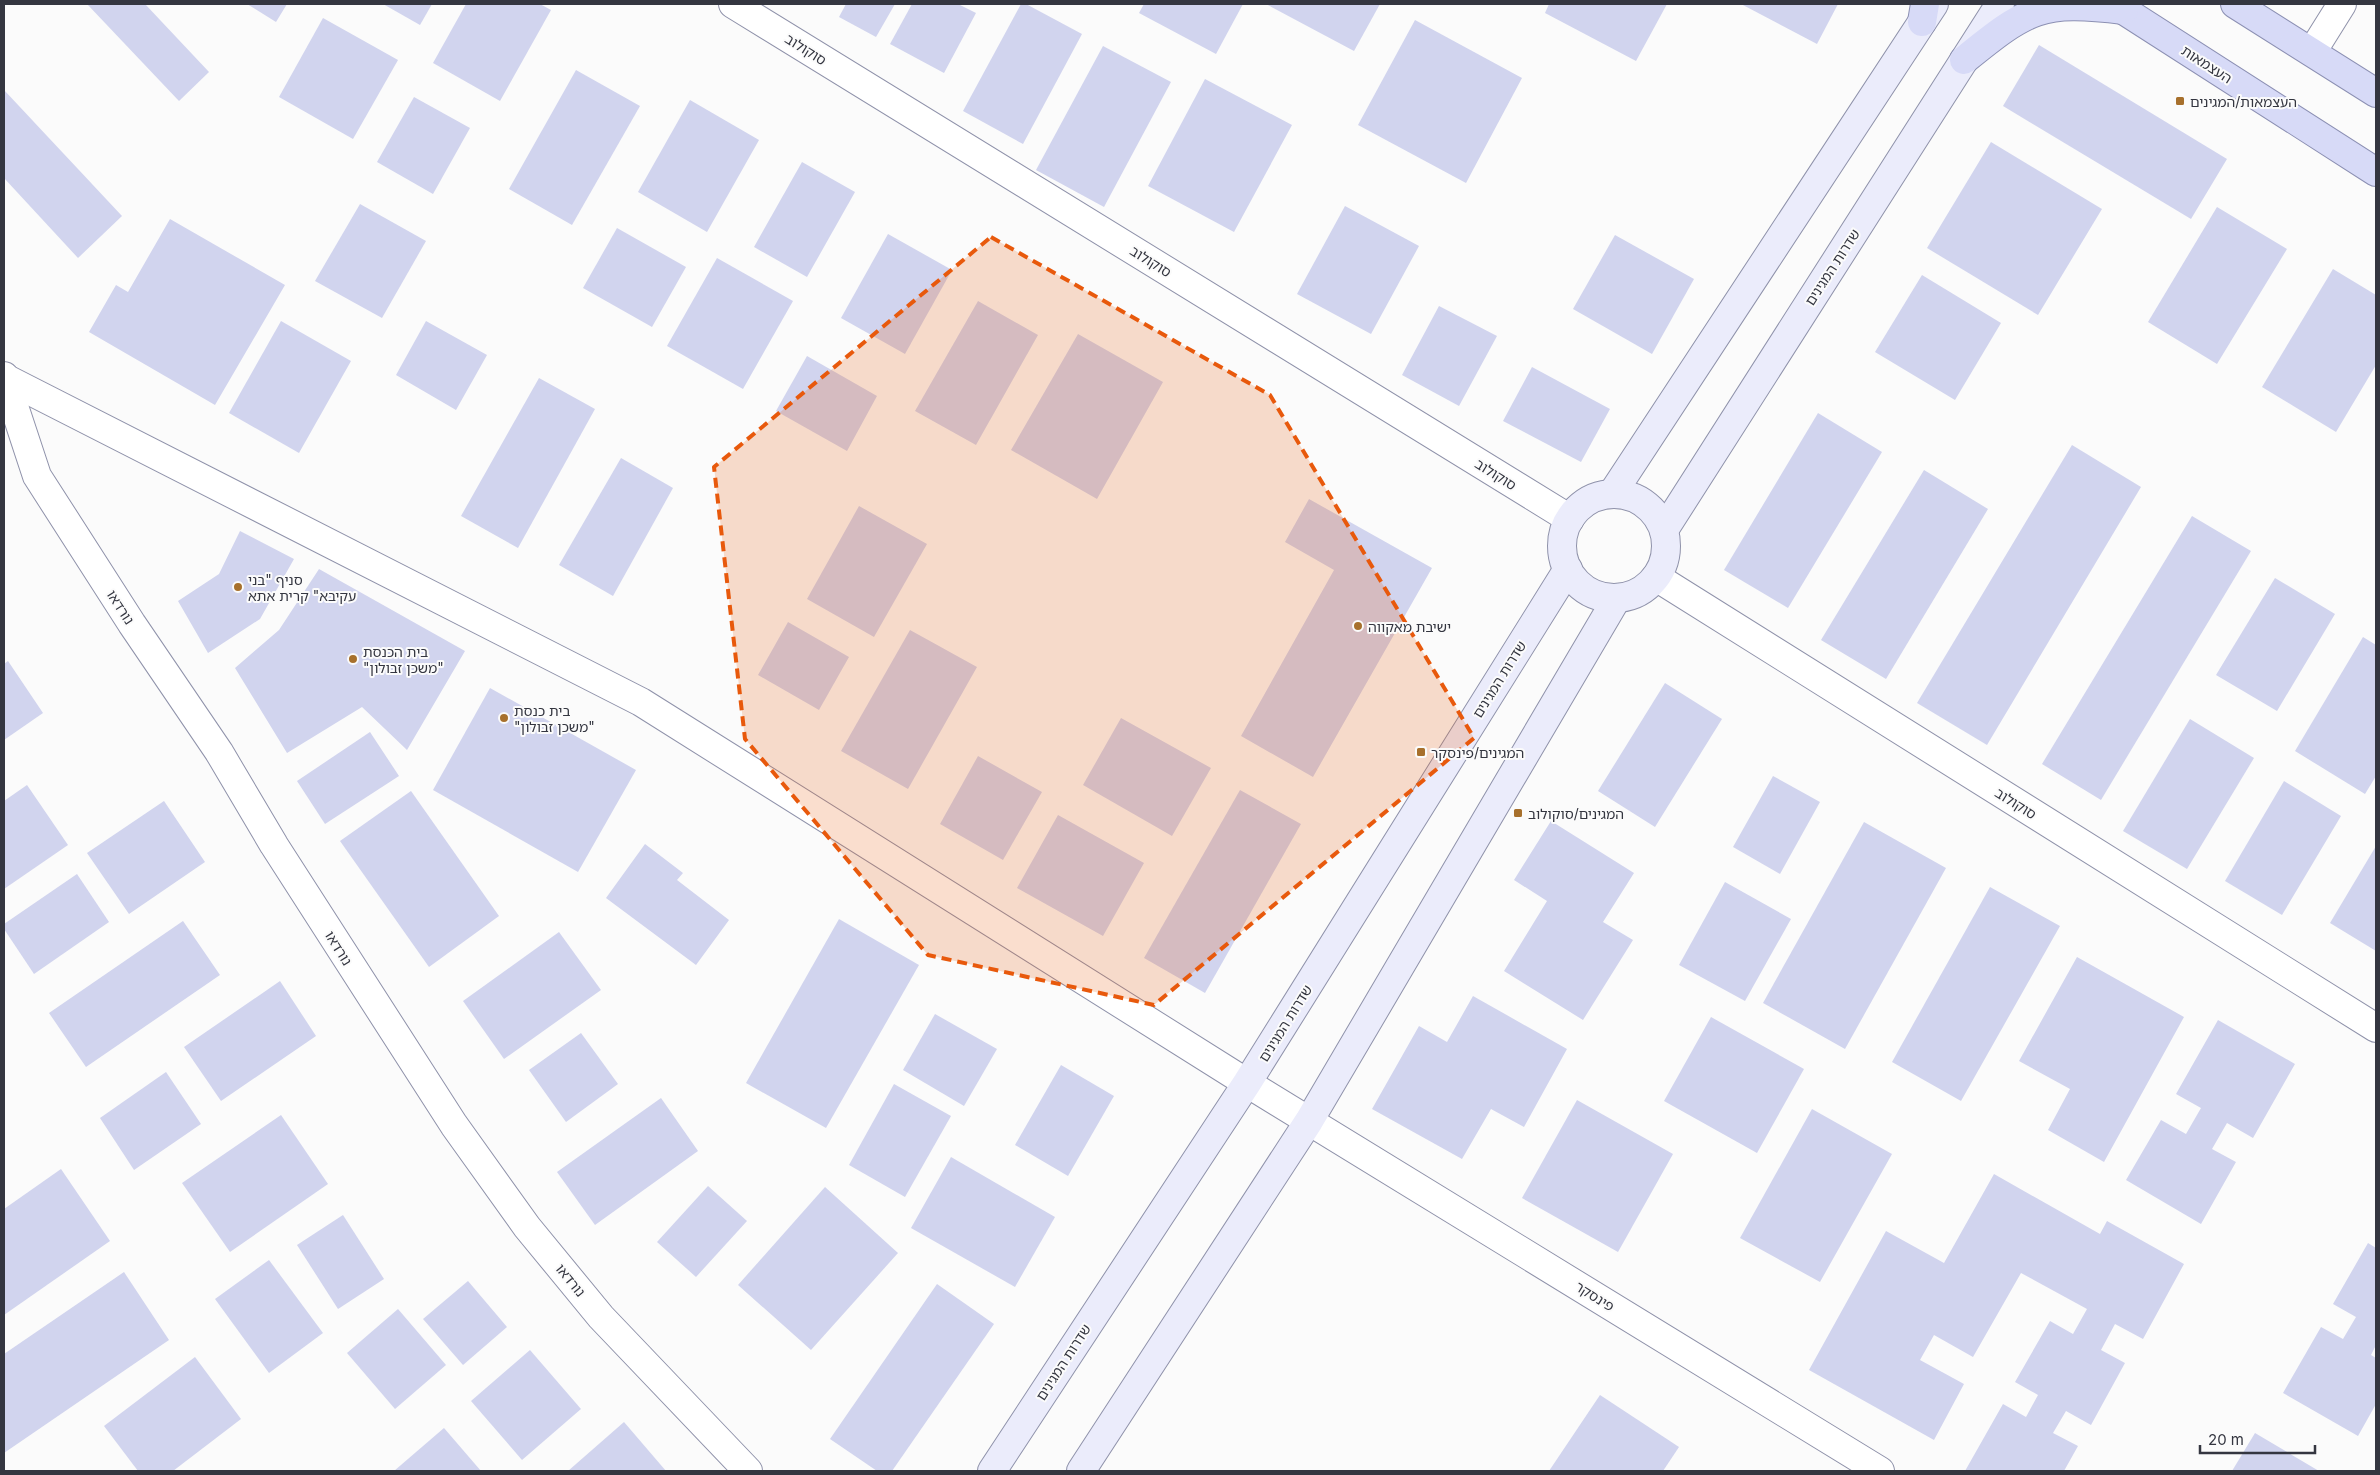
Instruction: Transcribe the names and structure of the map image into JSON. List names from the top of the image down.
{
  "streets": {
    "main road": ["העצמאות"],
    "street": [
      "סוקולוב",
      "שדרות המגינים",
      "נורדאו",
      "פינסקר"
    ]
  },
  "crossings": [
    ["סוקולוב", "שדרות המגינים"],
    ["שדרות המגינים", "פינסקר"],
    ["נורדאו", "פינסקר"]
  ],
  "places": {
    "transit": ["העצמאות/המגינים", "המגינים/פינסקר", "המגינים/סוקולוב"],
    "other": [
      "סניף \"בני עקיבא\" קרית אתא",
      "ישיבת מאקווה",
      "בית הכנסת \"משכן זבולון\"",
      "בית כנסת \"משכן זבולון\""
    ]
  },
  "scale_bar": "20 m"
}
